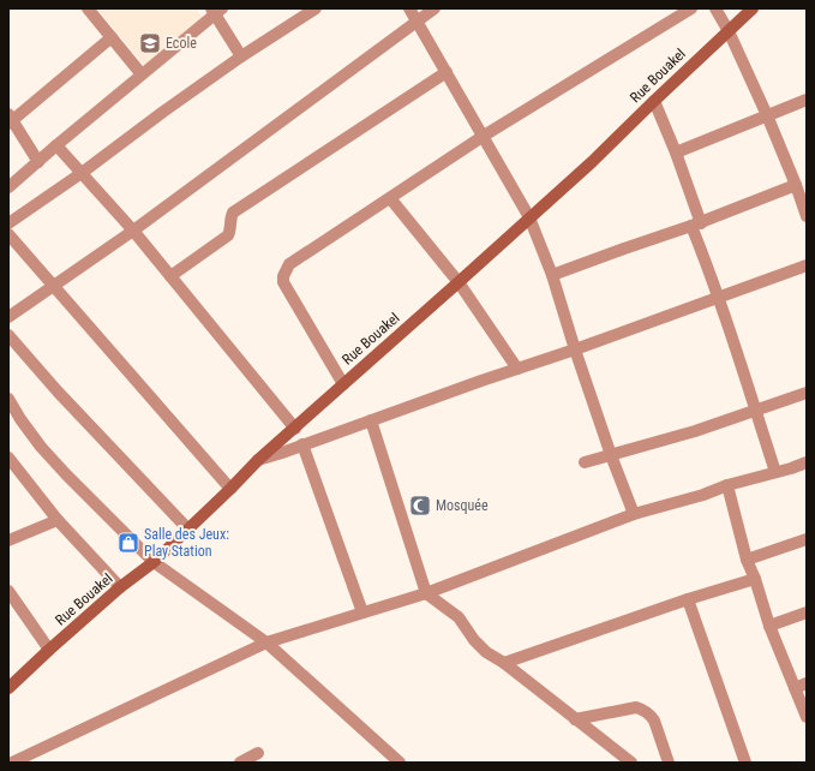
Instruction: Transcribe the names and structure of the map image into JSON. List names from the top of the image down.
{
  "streets": {
    "main road": ["Rue Bouakel"]
  },
  "places": {
    "school or university": ["Ecole"],
    "mosque": ["Mosquée"],
    "shop": ["Salle des Jeux: Play Station"]
  }
}
